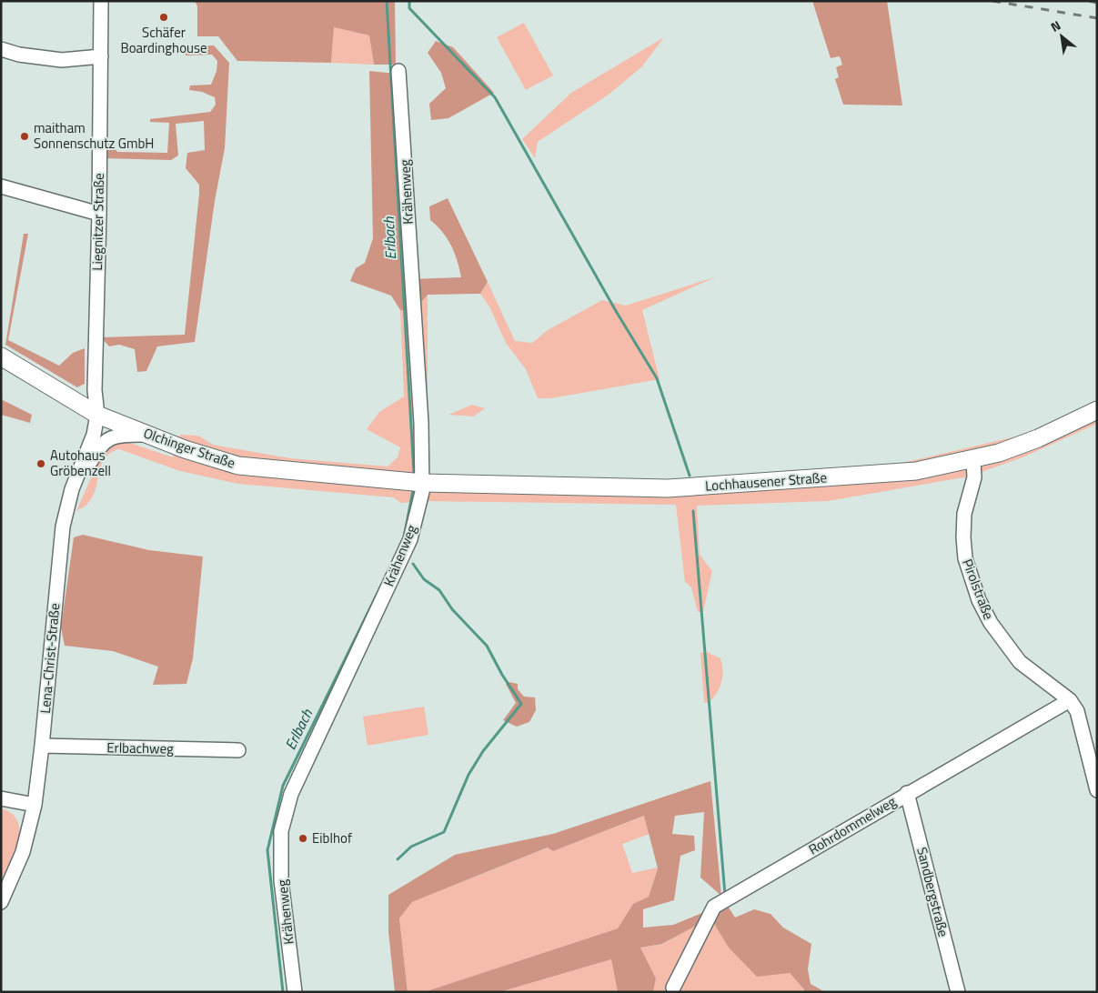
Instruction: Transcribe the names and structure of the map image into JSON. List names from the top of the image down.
{
  "streets": {
    "main road": ["Olchinger Straße", "Lochhausener Straße"],
    "street": [
      "Krähenweg",
      "Liegnitzer Straße",
      "Pirolstraße",
      "Lena-Christ-Straße",
      "Erlbachweg",
      "Rohrdommelweg",
      "Sandbergstraße"
    ]
  },
  "crossings": [
    ["Krähenweg", "Olchinger Straße"],
    ["Krähenweg", "Lochhausener Straße"],
    ["Liegnitzer Straße", "Olchinger Straße"],
    ["Liegnitzer Straße", "Lena-Christ-Straße"],
    ["Olchinger Straße", "Lochhausener Straße"],
    ["Olchinger Straße", "Lena-Christ-Straße"],
    ["Lochhausener Straße", "Pirolstraße"],
    ["Pirolstraße", "Rohrdommelweg"],
    ["Lena-Christ-Straße", "Erlbachweg"],
    ["Rohrdommelweg", "Sandbergstraße"]
  ],
  "water": ["Erlbach"],
  "places": [
    "Schäfer Boardinghouse",
    "maitham Sonnenschutz GmbH",
    "Autohaus Gröbenzell",
    "Eiblhof"
  ],
  "north": "top left"
}
